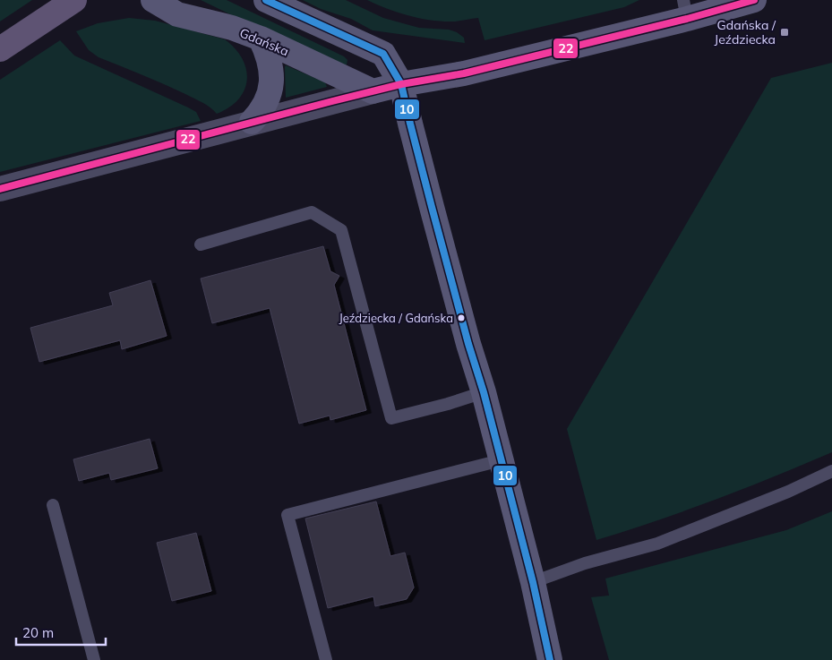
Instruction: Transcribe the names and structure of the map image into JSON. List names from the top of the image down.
{
  "streets": {
    "main road": ["Gdańska"]
  },
  "places": {
    "transit": ["Gdańska / Jeździecka"],
    "other": ["Jeździecka / Gdańska"]
  },
  "lines": ["transit line 10", "transit line 22"],
  "scale_bar": "20 m"
}
